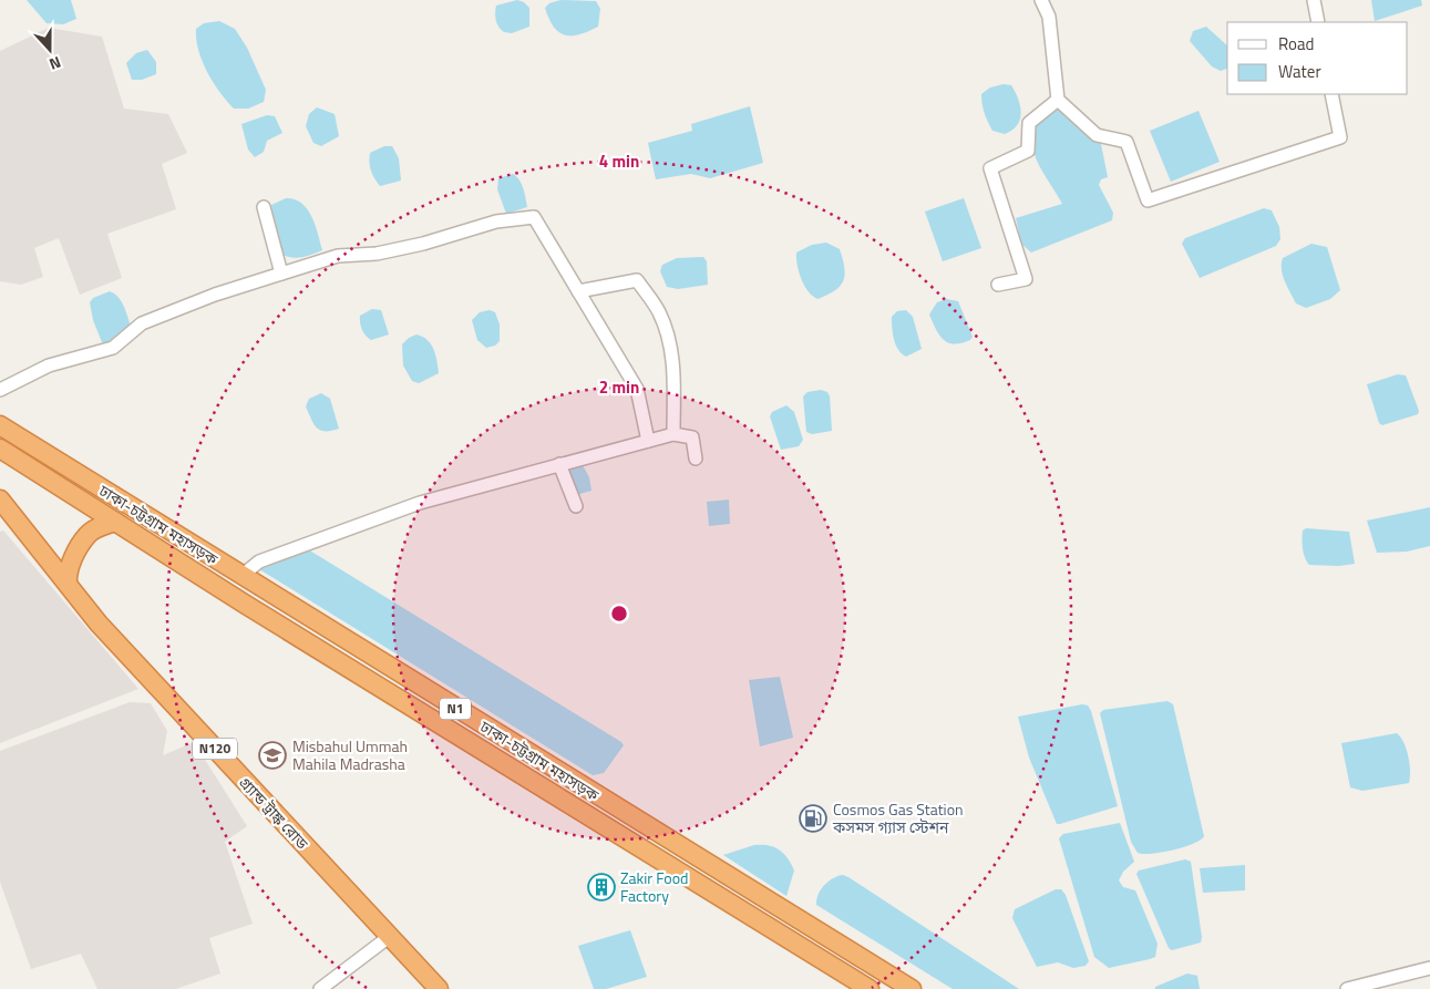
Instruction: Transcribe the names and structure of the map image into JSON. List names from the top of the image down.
{
  "streets": {
    "highway": [
      "ঢাকা-চট্টগ্রাম মহাসড়ক",
      "N1",
      "N120",
      "গ্র্যান্ড ট্রাঙ্ক রোড"
    ]
  },
  "places": {
    "school or university": ["Misbahul Ummah Mahila Madrasha"],
    "fuel station": ["Cosmos Gas Station কসমস গ্যাস স্টেশন"],
    "building": ["Zakir Food Factory"]
  },
  "legend": ["Road", "Water"],
  "north": "bottom",
  "rings": ["4 min", "2 min"]
}
